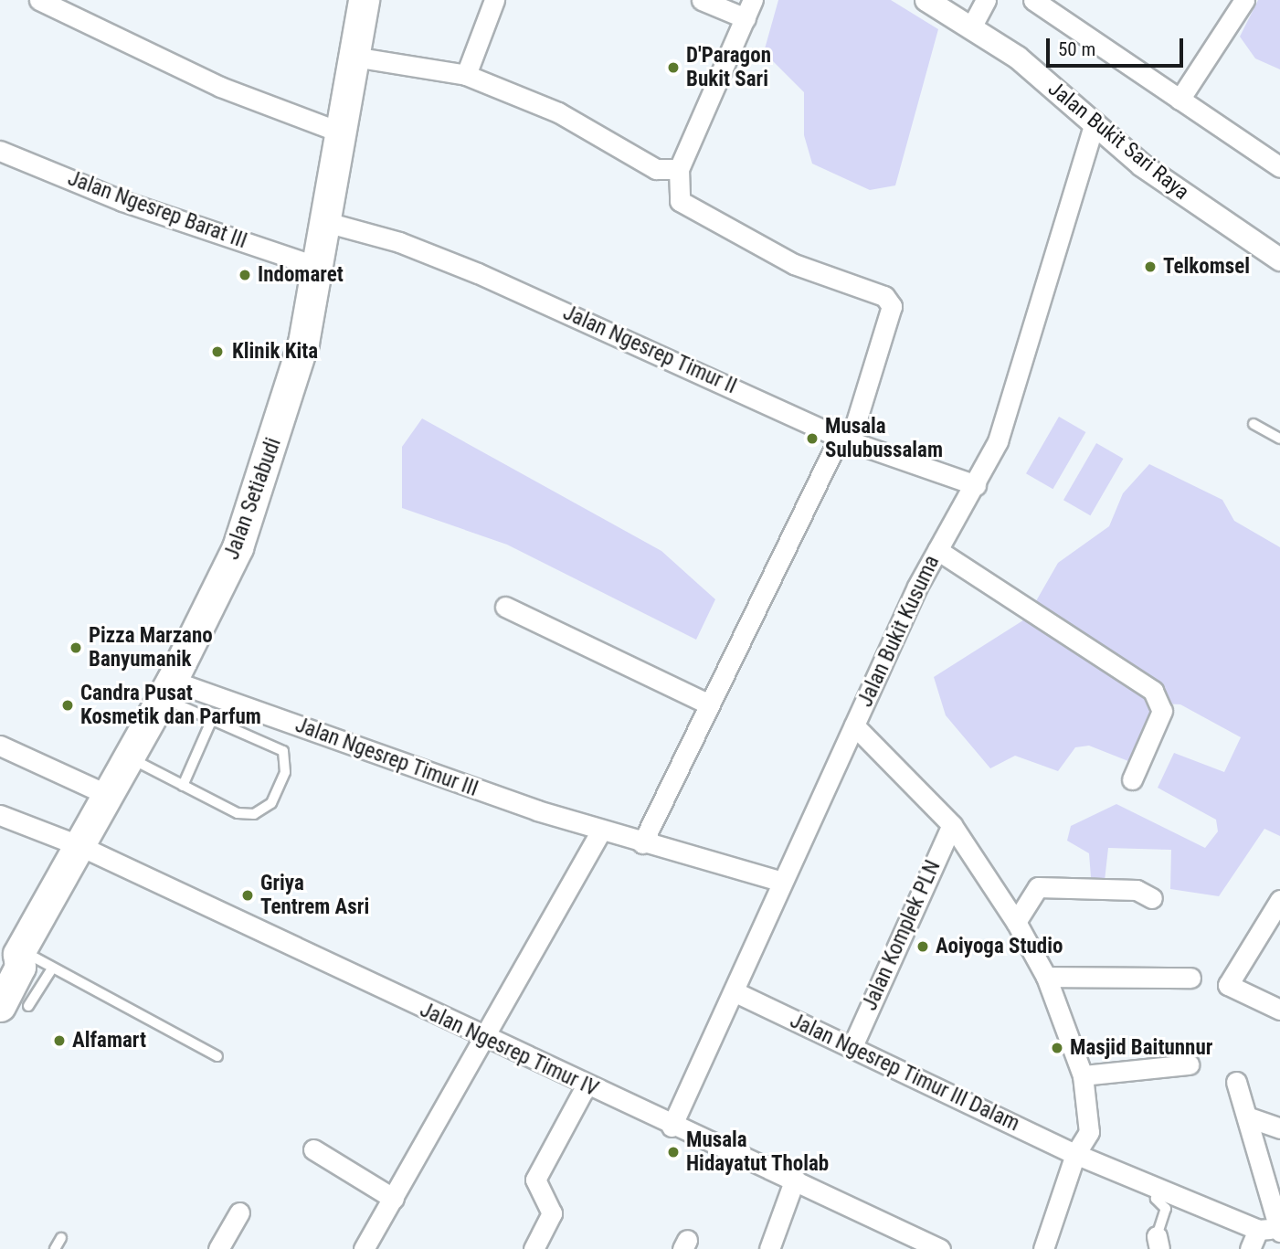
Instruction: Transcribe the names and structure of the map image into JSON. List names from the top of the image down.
{
  "streets": {
    "highway": ["Jalan Setiabudi"],
    "street": [
      "Jalan Bukit Sari Raya",
      "Jalan Ngesrep Barat III",
      "Jalan Ngesrep Timur II",
      "Jalan Bukit Kusuma",
      "Jalan Ngesrep Timur III",
      "Jalan Komplek PLN",
      "Jalan Ngesrep Timur IV",
      "Jalan Ngesrep Timur III Dalam"
    ]
  },
  "crossings": [
    ["Jalan Bukit Sari Raya", "Jalan Bukit Kusuma"],
    ["Jalan Ngesrep Barat III", "Jalan Setiabudi"],
    ["Jalan Ngesrep Timur II", "Jalan Setiabudi"],
    ["Jalan Ngesrep Timur II", "Jalan Bukit Kusuma"],
    ["Jalan Setiabudi", "Jalan Ngesrep Timur III"],
    ["Jalan Setiabudi", "Jalan Ngesrep Timur IV"],
    ["Jalan Bukit Kusuma", "Jalan Ngesrep Timur III"],
    ["Jalan Bukit Kusuma", "Jalan Ngesrep Timur IV"],
    ["Jalan Bukit Kusuma", "Jalan Ngesrep Timur III Dalam"],
    ["Jalan Komplek PLN", "Jalan Ngesrep Timur III Dalam"]
  ],
  "places": [
    "D'Paragon Bukit Sari",
    "Telkomsel",
    "Indomaret",
    "Klinik Kita",
    "Musala Sulubussalam",
    "Pizza Marzano Banyumanik",
    "Candra Pusat Kosmetik dan Parfum",
    "Griya Tentrem Asri",
    "Aoiyoga Studio",
    "Alfamart",
    "Masjid Baitunnur",
    "Musala Hidayatut Tholab"
  ],
  "scale_bar": "50 m"
}
